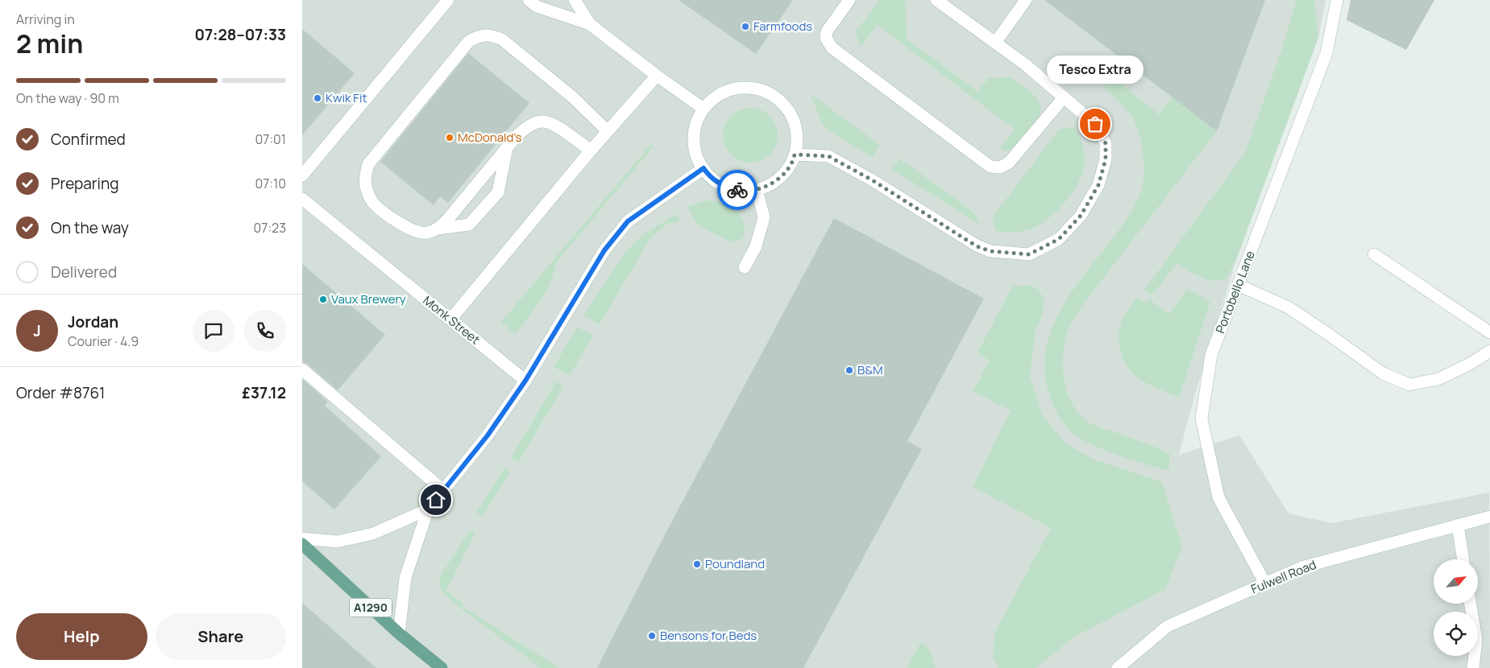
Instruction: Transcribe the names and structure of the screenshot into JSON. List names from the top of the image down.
{
  "streets": {
    "main road": ["A1290"],
    "street": ["Portobello Lane", "Monk Street", "Fulwell Road"]
  },
  "crossings": [
    ["Portobello Lane", "Fulwell Road"]
  ],
  "places": [
    "Farmfoods",
    "Kwik Fit",
    "Tesco Extra",
    "McDonald's",
    "Vaux Brewery",
    "B&M",
    "Poundland",
    "Bensons for Beds"
  ],
  "north": "top right",
  "page": {
    "heading": ["2 min", "Arriving in", "07:28–07:33"],
    "panel": [
      "Jordan",
      "Courier · 4.9",
      "Order #8761",
      "£37.12"
    ],
    "bubble": "Tesco Extra",
    "bar": "On the way · 90 m",
    "list": [
      ["Confirmed", "07:01"],
      ["Preparing", "07:10"],
      ["On the way", "07:23"],
      "Delivered"
    ],
    "round": "J",
    "buttons": ["Help", "Share"]
  }
}
